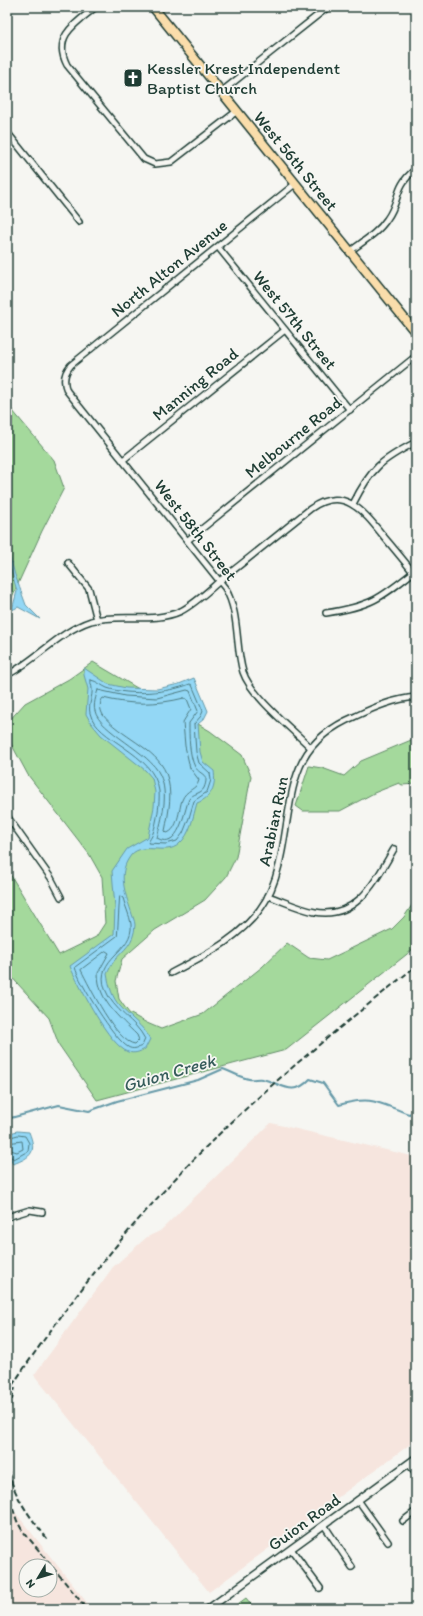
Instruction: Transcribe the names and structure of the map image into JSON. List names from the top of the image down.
{
  "streets": {
    "main road": ["West 56th Street"],
    "street": [
      "North Alton Avenue",
      "West 57th Street",
      "Manning Road",
      "Melbourne Road",
      "West 58th Street",
      "Arabian Run",
      "Guion Road"
    ]
  },
  "crossings": [
    ["West 56th Street", "North Alton Avenue"],
    ["North Alton Avenue", "West 57th Street"],
    ["North Alton Avenue", "West 58th Street"],
    ["West 57th Street", "Manning Road"],
    ["West 57th Street", "Melbourne Road"],
    ["Manning Road", "West 58th Street"],
    ["Melbourne Road", "West 58th Street"],
    ["West 58th Street", "Arabian Run"]
  ],
  "water": ["Guion Creek"],
  "places": {
    "church": ["Kessler Krest Independent Baptist Church"]
  },
  "north": "bottom left"
}
